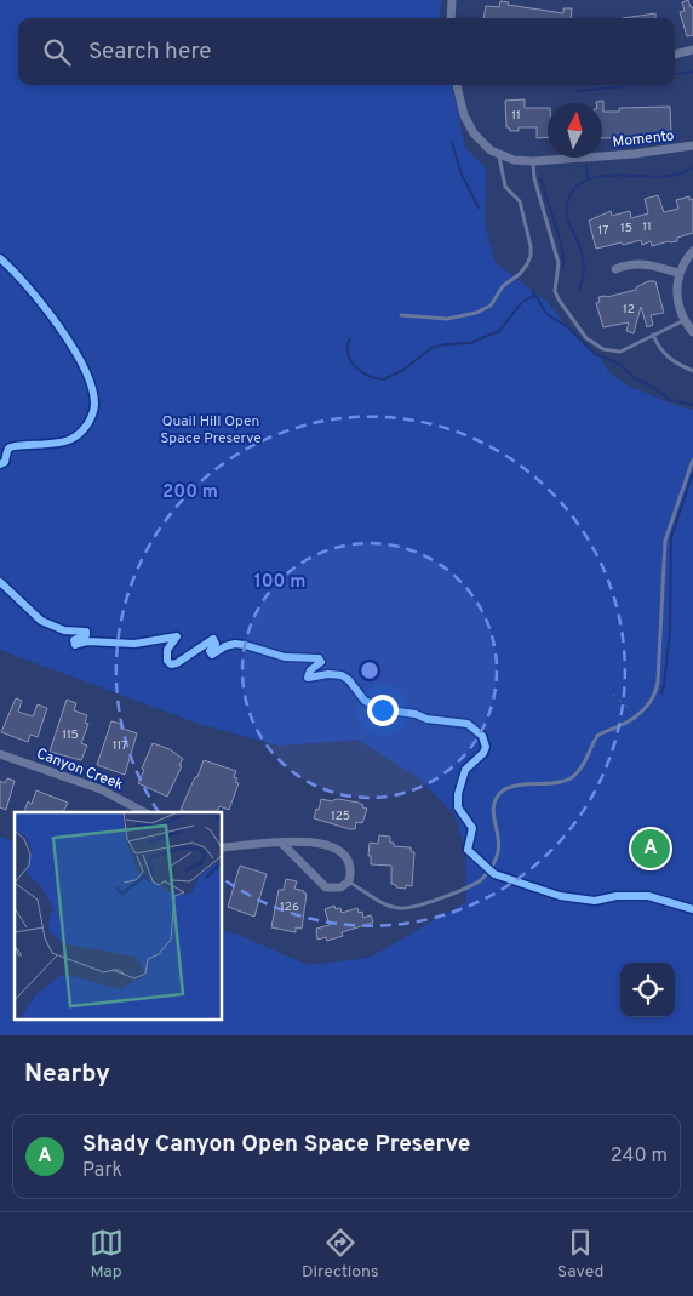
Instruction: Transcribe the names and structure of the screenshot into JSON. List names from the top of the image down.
{
  "streets": {
    "street": ["Momento", "Canyon Creek"]
  },
  "parks": ["Quail Hill Open Space Preserve"],
  "house_numbers": [
    "11",
    "11",
    "15",
    "17",
    "12",
    "115",
    "117",
    "125",
    "126"
  ],
  "north": "top",
  "page": {
    "search": "Search here",
    "pins": "A",
    "heading": "Nearby",
    "list": [
      {
        "mark": "A",
        "name": "Shady Canyon Open Space Preserve",
        "note": "Park",
        "value": "240 m"
      }
    ],
    "nav": ["Map", "Directions", "Saved"]
  },
  "rings": ["200 m", "100 m"]
}
